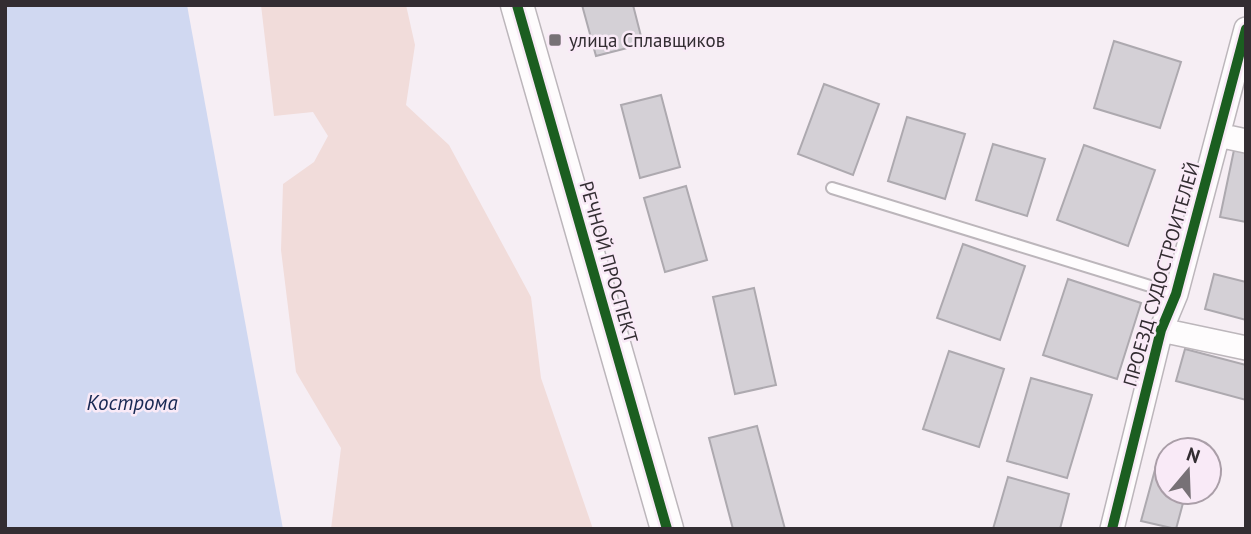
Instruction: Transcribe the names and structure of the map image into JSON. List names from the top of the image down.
{
  "streets": {
    "street": ["РЕЧНОЙ ПРОСПЕКТ", "ПРОЕЗД СУДОСТРОИТЕЛЕЙ"]
  },
  "water": ["Кострома"],
  "places": {
    "transit": ["улица Сплавщиков"]
  },
  "north": "top"
}
